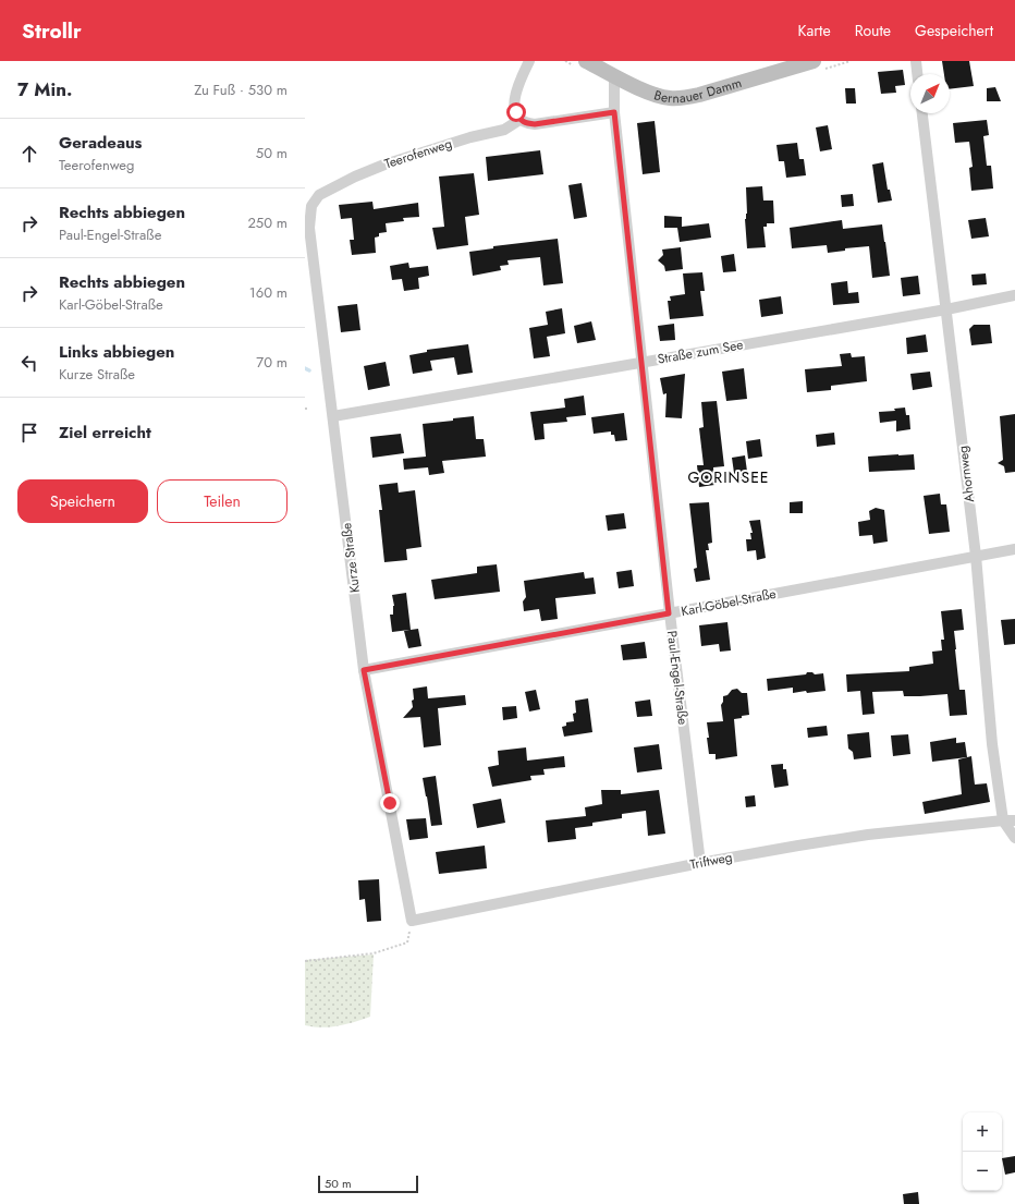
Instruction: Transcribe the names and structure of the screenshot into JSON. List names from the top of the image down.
{
  "streets": {
    "main road": ["Bernauer Damm"],
    "street": [
      "Teerofenweg",
      "Straße zum See",
      "Ahornweg",
      "Kurze Straße",
      "Karl-Göbel-Straße",
      "Paul-Engel-Straße",
      "Triftweg"
    ]
  },
  "crossings": [
    ["Bernauer Damm", "Paul-Engel-Straße"],
    ["Teerofenweg", "Kurze Straße"],
    ["Straße zum See", "Ahornweg"],
    ["Straße zum See", "Kurze Straße"],
    ["Straße zum See", "Paul-Engel-Straße"],
    ["Ahornweg", "Karl-Göbel-Straße"],
    ["Ahornweg", "Triftweg"],
    ["Kurze Straße", "Karl-Göbel-Straße"],
    ["Kurze Straße", "Triftweg"],
    ["Karl-Göbel-Straße", "Paul-Engel-Straße"],
    ["Paul-Engel-Straße", "Triftweg"]
  ],
  "districts": ["GORINSEE"],
  "scale_bar": "50 m",
  "north": "top right",
  "page": {
    "header": "Strollr",
    "nav": ["Karte", "Route", "Gespeichert"],
    "heading": ["7 Min.", "Zu Fuß · 530 m"],
    "list": [
      ["Geradeaus", "Teerofenweg", "50 m"],
      ["Rechts abbiegen", "Paul-Engel-Straße", "250 m"],
      ["Rechts abbiegen", "Karl-Göbel-Straße", "160 m"],
      ["Links abbiegen", "Kurze Straße", "70 m"],
      "Ziel erreicht"
    ],
    "buttons": ["Speichern", "Teilen"],
    "map_buttons": ["+", "−"],
    "scale": "50 m"
  }
}
